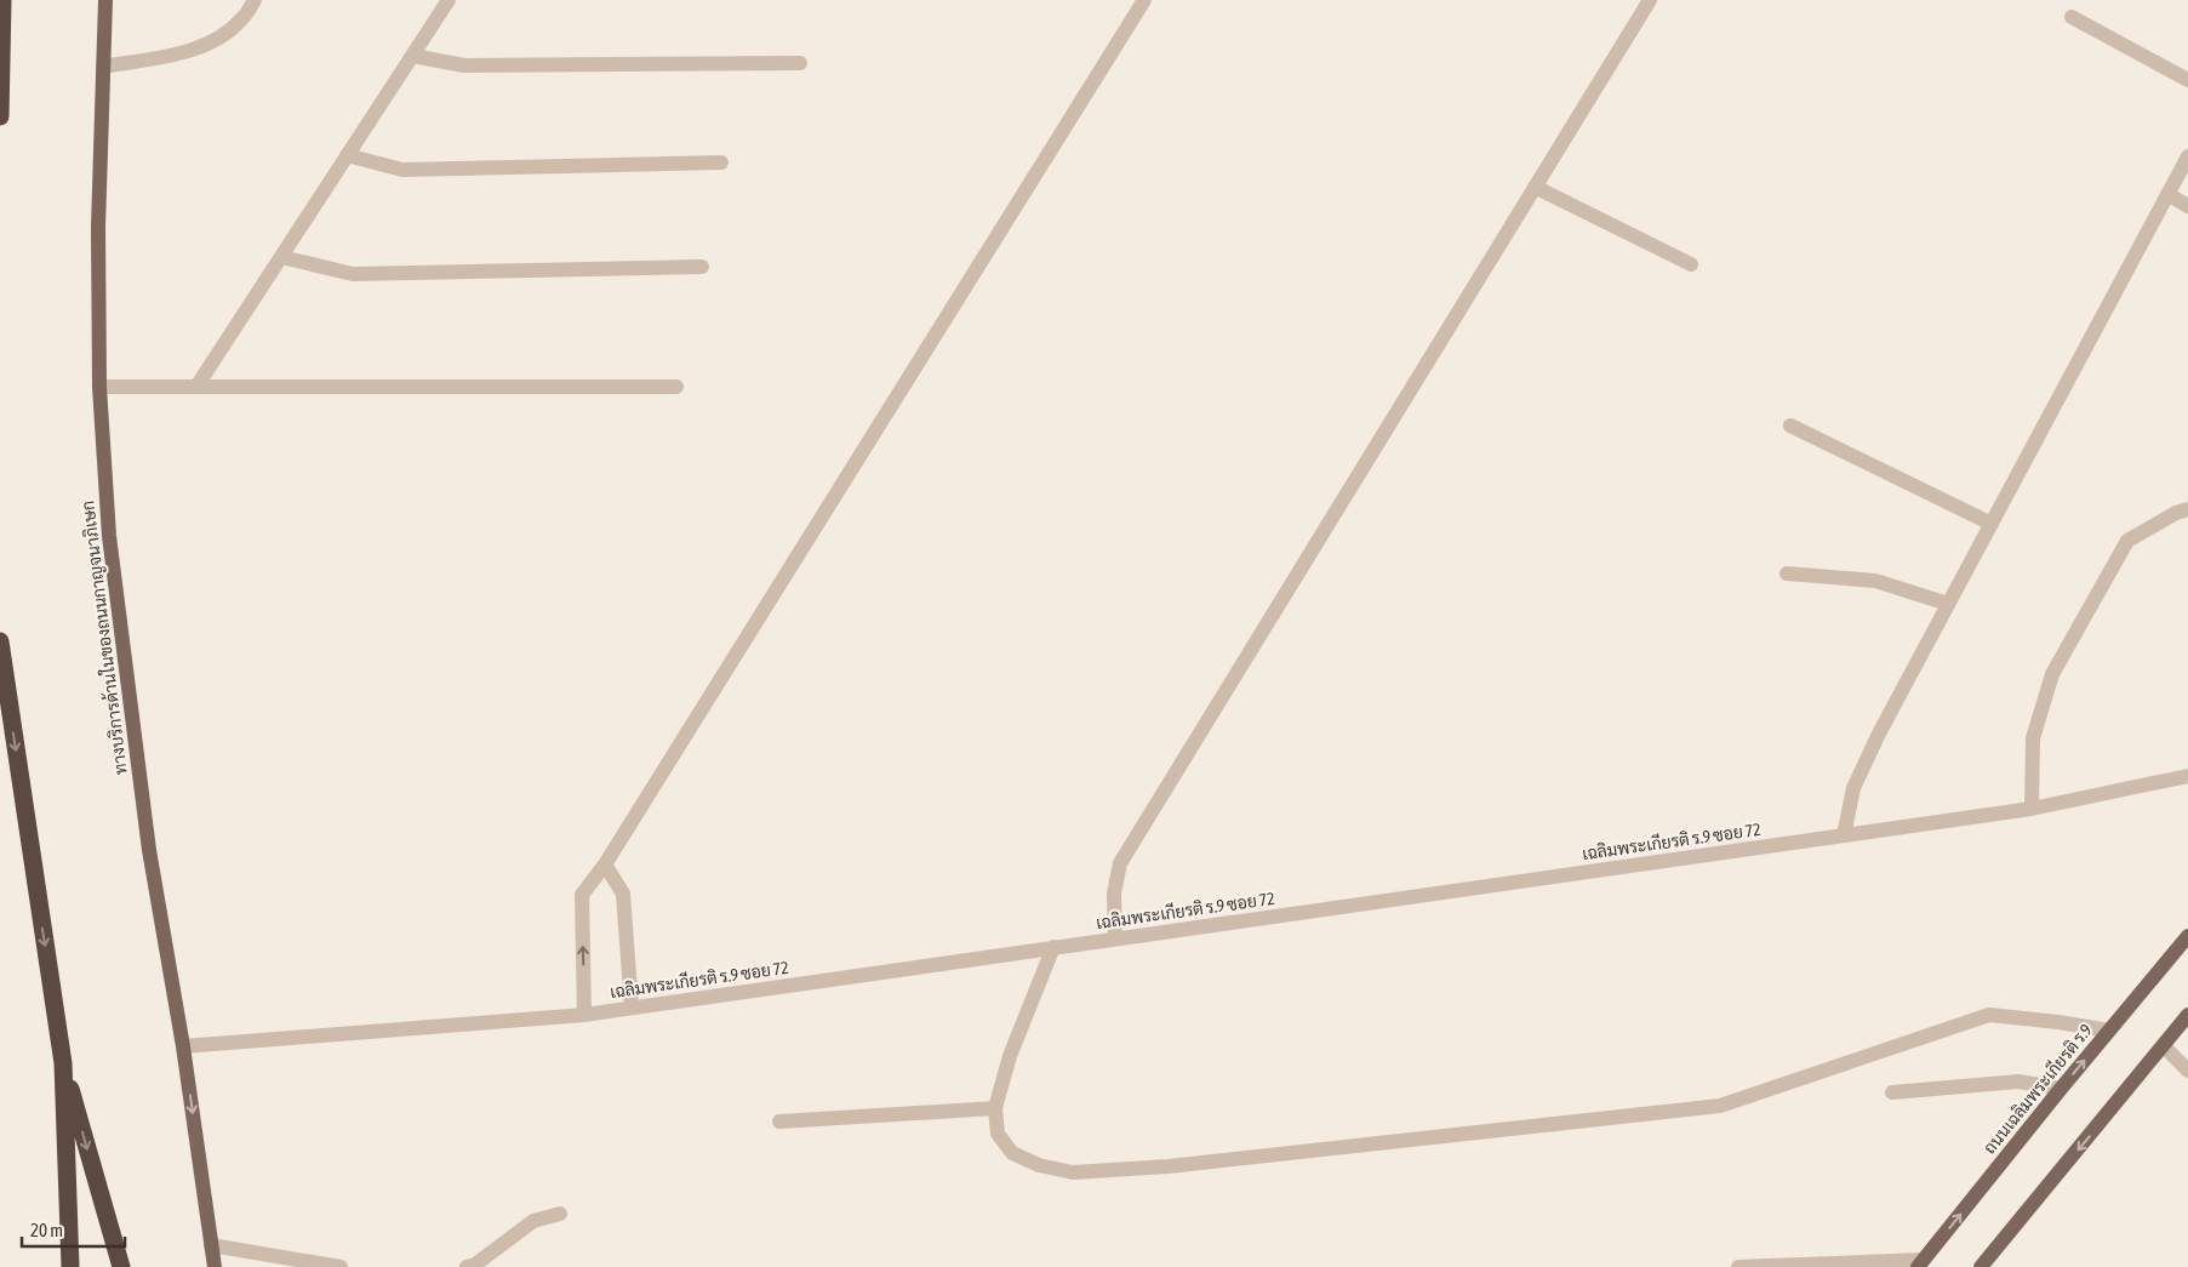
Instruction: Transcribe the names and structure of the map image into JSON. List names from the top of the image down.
{
  "streets": {
    "main road": ["ทางบริการด้านในของถนนกาญจนาภิเษก", "ถนนเฉลิมพระเกียรติ ร.9"],
    "street": ["เฉลิมพระเกียรติ ร.9 ซอย 72"]
  },
  "crossings": [
    ["ทางบริการด้านในของถนนกาญจนาภิเษก", "เฉลิมพระเกียรติ ร.9 ซอย 72"]
  ],
  "scale_bar": "20 m"
}
